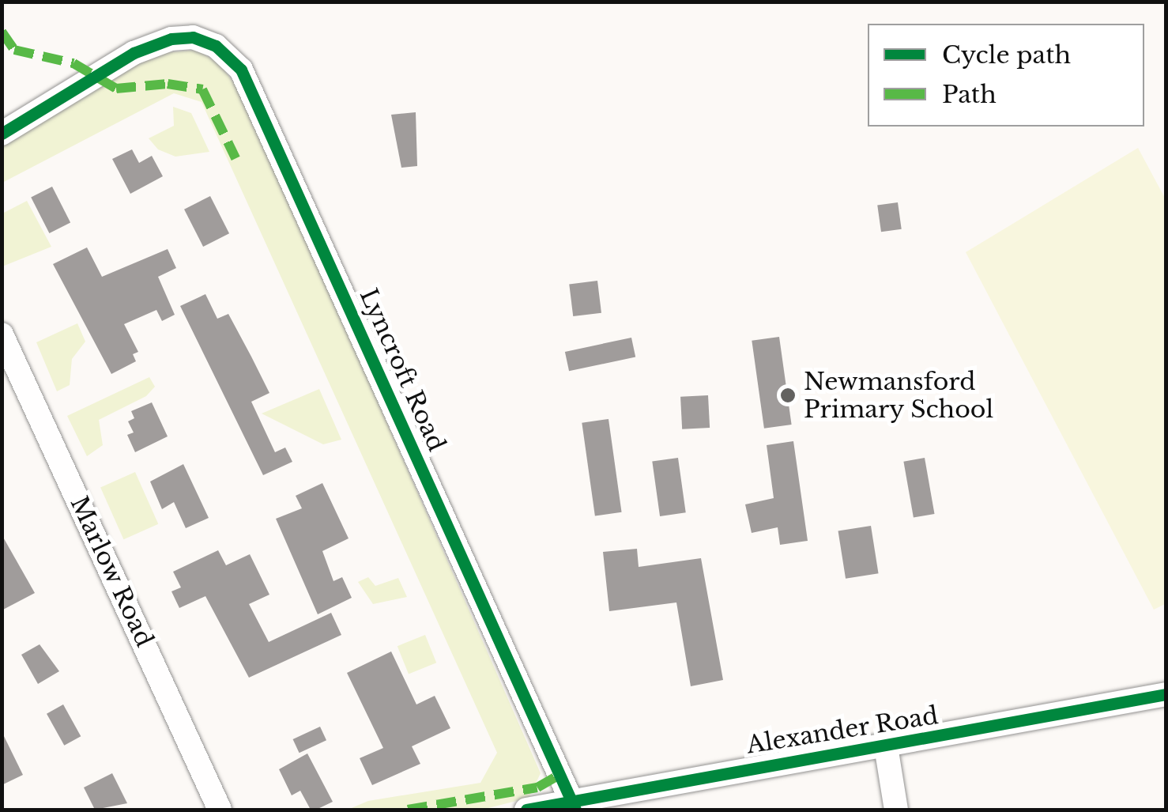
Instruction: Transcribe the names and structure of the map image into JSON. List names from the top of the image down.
{
  "streets": {
    "street": ["Lyncroft Road", "Marlow Road", "Alexander Road"]
  },
  "crossings": [
    ["Lyncroft Road", "Alexander Road"]
  ],
  "places": ["Newmansford Primary School"],
  "legend": ["Cycle path", "Path"]
}
